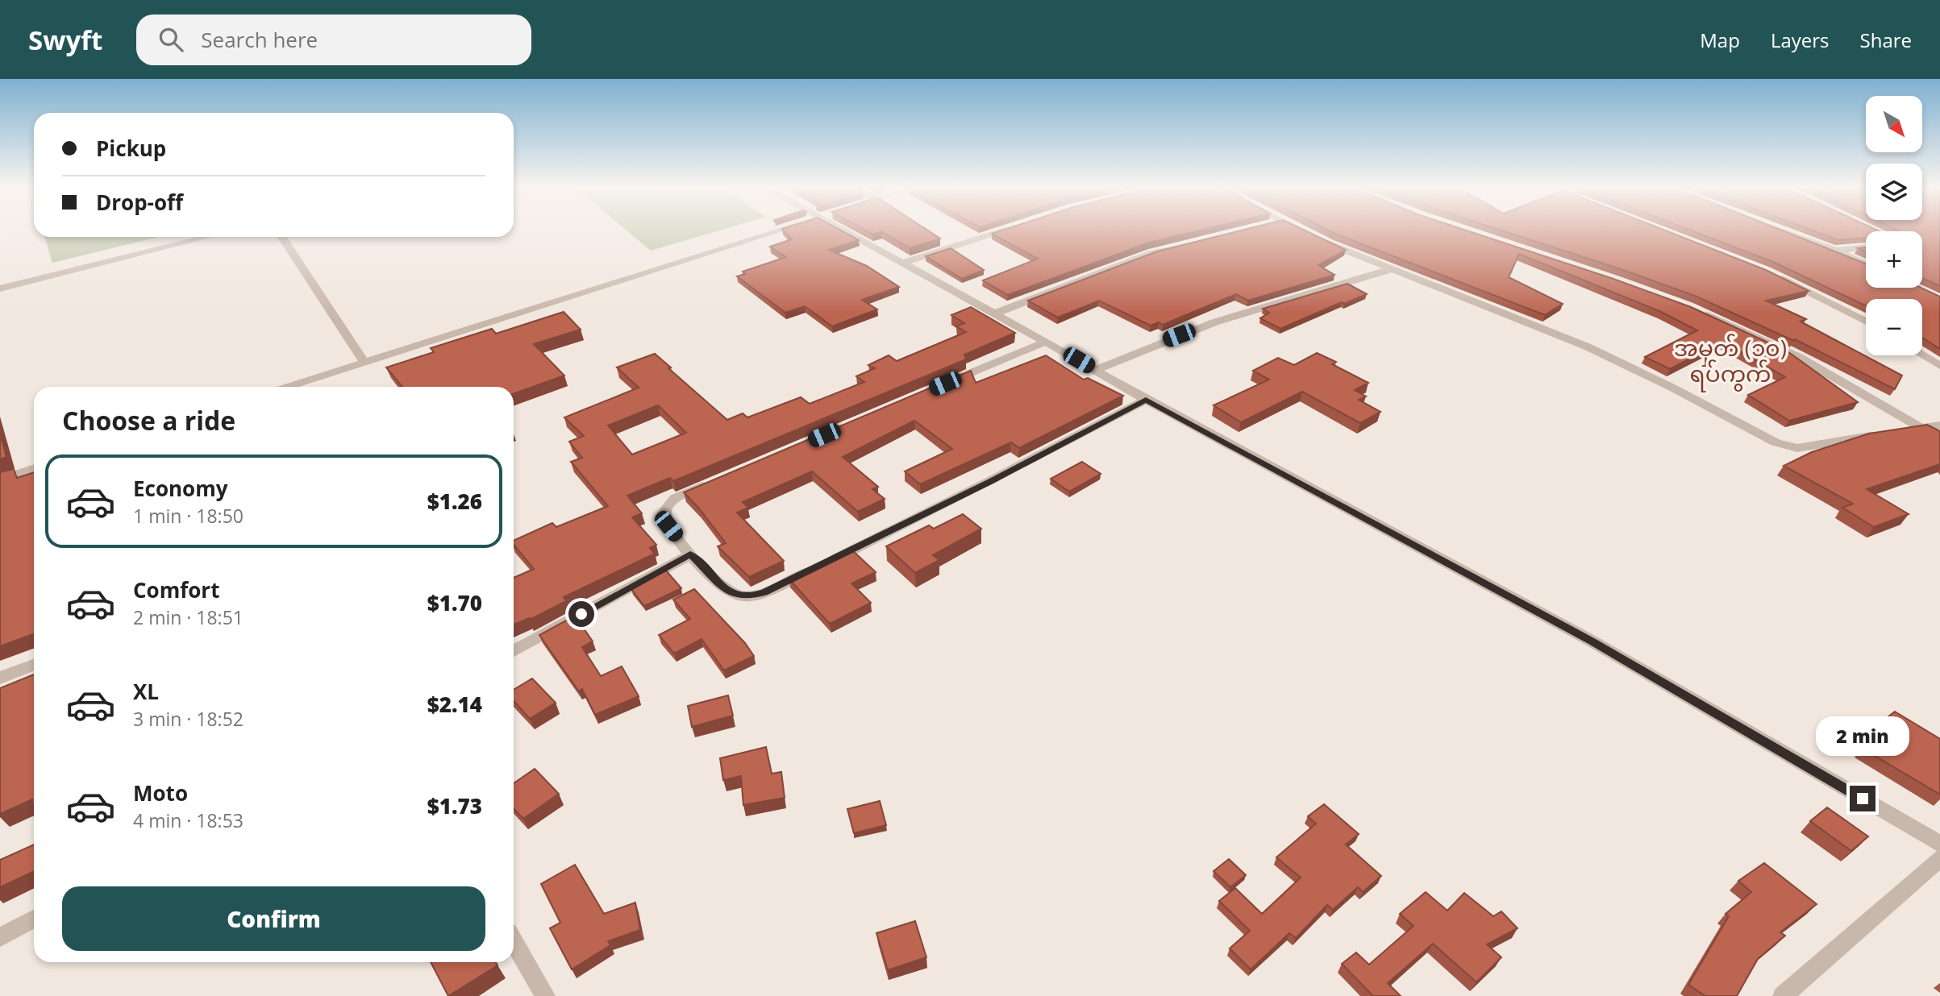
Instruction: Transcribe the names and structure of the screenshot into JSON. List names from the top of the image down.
{
  "districts": ["အမှတ် (၁၀) ရပ်ကွက်"],
  "north": "bottom right",
  "page": {
    "header": "Swyft",
    "search": "Search here",
    "nav": ["Map", "Layers", "Share"],
    "map_buttons": ["+", "−"],
    "banner": ["Pickup", "Drop-off"],
    "heading": "Choose a ride",
    "list": [
      {
        "name": "Economy",
        "note": "1 min · 18:50",
        "value": "$1.26"
      },
      {
        "name": "Comfort",
        "note": "2 min · 18:51",
        "value": "$1.70"
      },
      {
        "name": "XL",
        "note": "3 min · 18:52",
        "value": "$2.14"
      },
      {
        "name": "Moto",
        "note": "4 min · 18:53",
        "value": "$1.73"
      }
    ],
    "bubble": "2 min",
    "buttons": "Confirm"
  }
}
